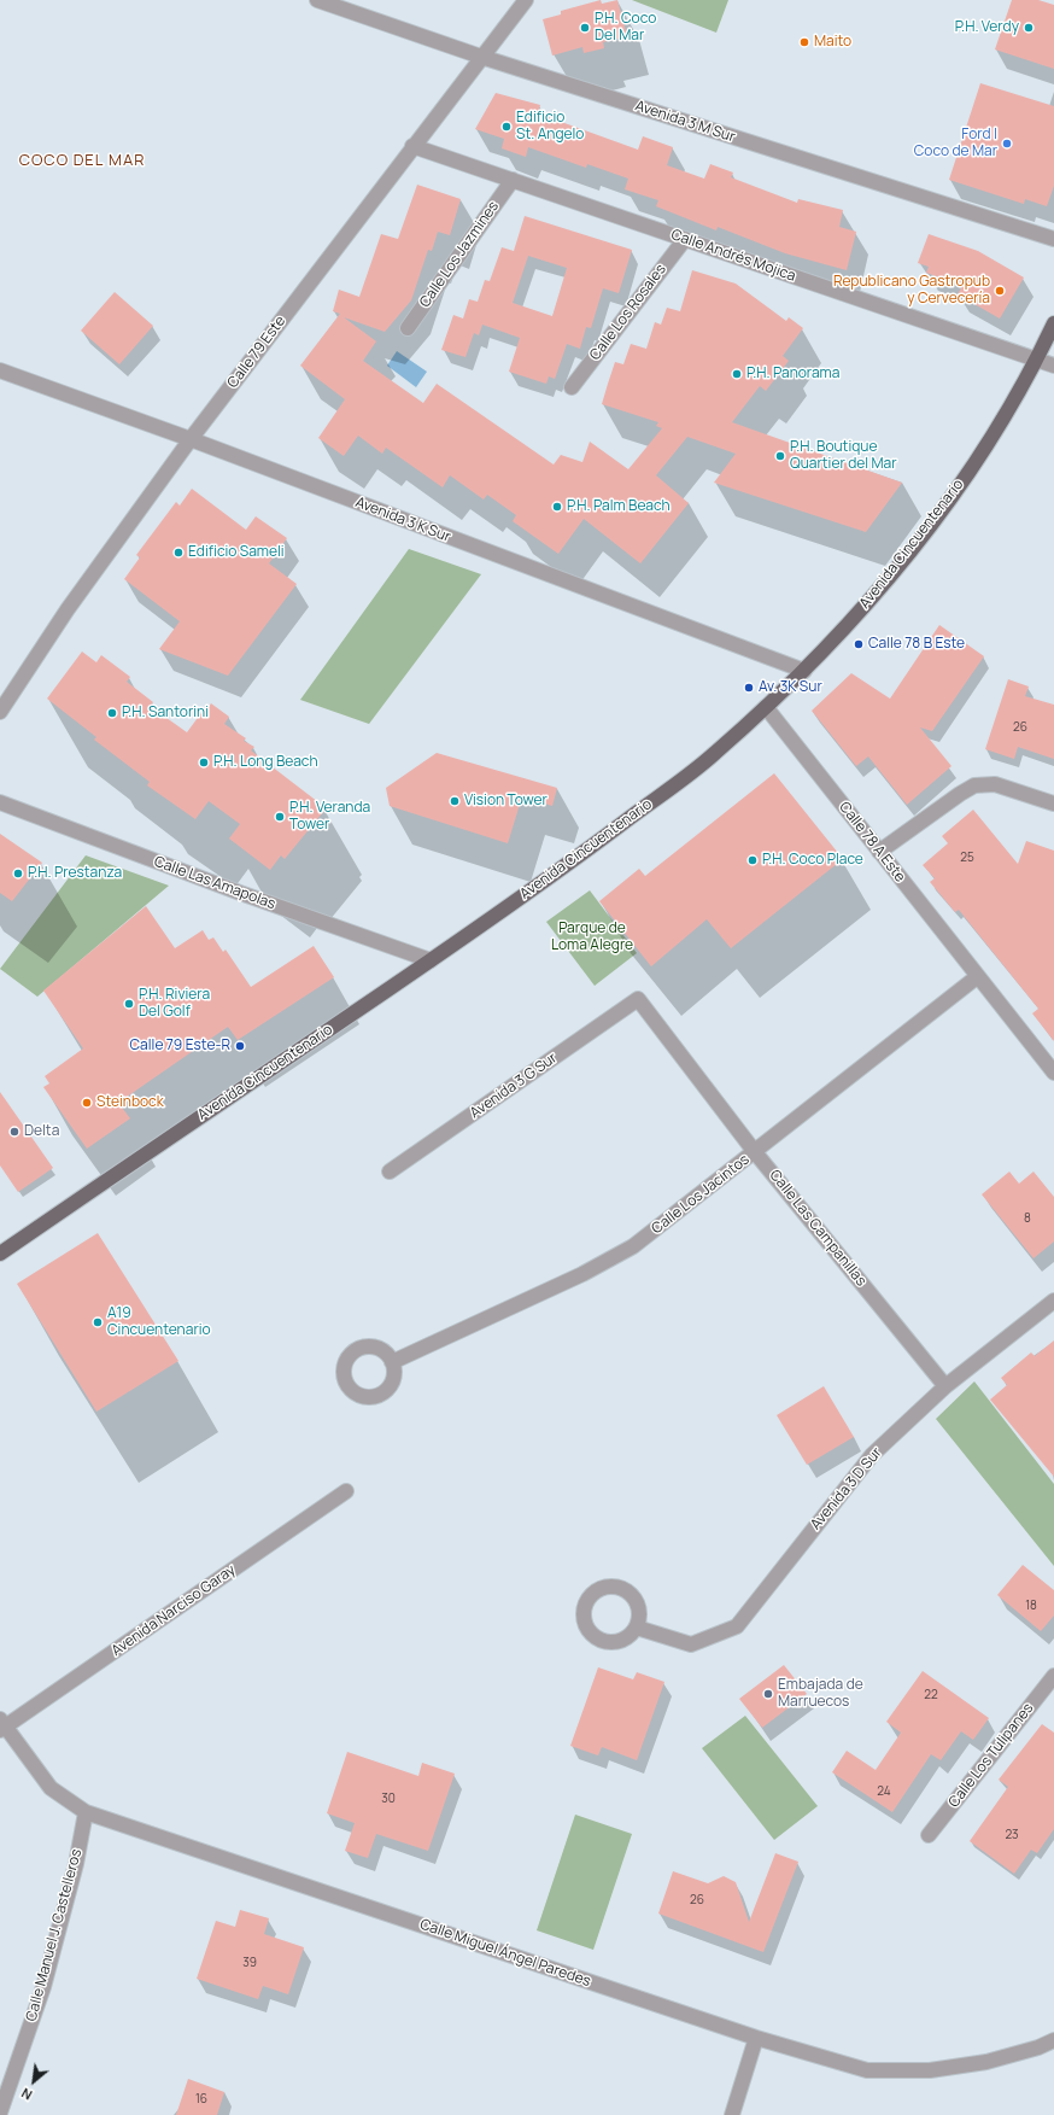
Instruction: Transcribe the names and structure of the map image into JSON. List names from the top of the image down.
{
  "streets": {
    "main road": ["Avenida Cincuentenario"],
    "street": [
      "Avenida 3 M Sur",
      "Calle Los Jazmines",
      "Calle Andrés Mojica",
      "Calle Los Rosales",
      "Calle 79 Este",
      "Avenida 3 K Sur",
      "Calle 78 A Este",
      "Calle Las Amapolas",
      "Avenida 3 G Sur",
      "Calle Los Jacintos",
      "Calle Las Campanillas",
      "Avenida 3 D Sur",
      "Avenida Narciso Garay",
      "Calle Los Tulipanes",
      "Calle Manuel J. Castelleros",
      "Calle Miguel Ángel Paredes"
    ]
  },
  "crossings": [
    ["Avenida 3 M Sur", "Calle 79 Este"],
    ["Calle Los Jazmines", "Calle Andrés Mojica"],
    ["Calle Andrés Mojica", "Calle Los Rosales"],
    ["Calle Andrés Mojica", "Calle 79 Este"],
    ["Calle Andrés Mojica", "Avenida Cincuentenario"],
    ["Calle 79 Este", "Avenida 3 K Sur"],
    ["Avenida 3 K Sur", "Avenida Cincuentenario"],
    ["Avenida Cincuentenario", "Calle 78 A Este"],
    ["Avenida Cincuentenario", "Calle Las Amapolas"],
    ["Calle 78 A Este", "Calle Los Jacintos"],
    ["Avenida 3 G Sur", "Calle Las Campanillas"],
    ["Calle Los Jacintos", "Calle Las Campanillas"],
    ["Calle Las Campanillas", "Avenida 3 D Sur"],
    ["Avenida Narciso Garay", "Calle Miguel Ángel Paredes"],
    ["Calle Manuel J. Castelleros", "Calle Miguel Ángel Paredes"]
  ],
  "districts": ["COCO DEL MAR"],
  "parks": ["Parque de Loma Alegre"],
  "places": [
    "P.H. Coco Del Mar",
    "P.H. Verdy",
    "Maito",
    "Edificio St. Angelo",
    "Ford | Coco de Mar",
    "Republicano Gastropub y Cervecería",
    "P.H. Panorama",
    "P.H. Boutique Quartier del Mar",
    "P.H. Palm Beach",
    "Edificio Sameli",
    "Calle 78 B Este",
    "Av. 3K Sur",
    "P.H. Santorini",
    "P.H. Long Beach",
    "Vision Tower",
    "P.H. Veranda Tower",
    "P.H. Coco Place",
    "P.H. Prestanza",
    "P.H. Riviera Del Golf",
    "Calle 79 Este-R",
    "Steinbock",
    "Delta",
    "A19 Cincuentenario",
    "Embajada de Marruecos"
  ],
  "house_numbers": [
    "26",
    "25",
    "8",
    "18",
    "22",
    "24",
    "30",
    "23",
    "26",
    "39",
    "16"
  ],
  "north": "bottom left"
}
